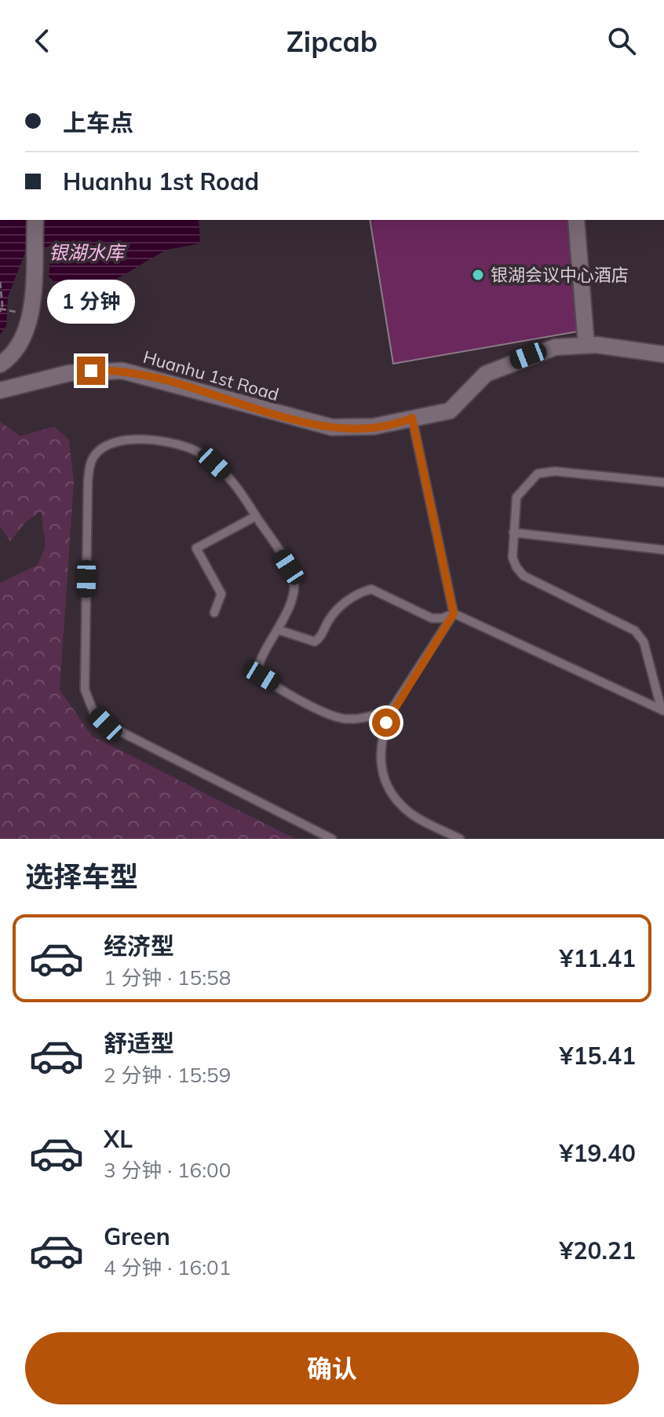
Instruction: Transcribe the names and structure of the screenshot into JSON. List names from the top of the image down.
{
  "streets": {
    "street": ["Huanhu 1st Road"]
  },
  "water": ["银湖水库"],
  "places": ["银湖会议中心酒店"],
  "page": {
    "header": "Zipcab",
    "banner": ["上车点", "Huanhu 1st Road"],
    "bubble": "1 分钟",
    "heading": "选择车型",
    "list": [
      {
        "name": "经济型",
        "note": "1 分钟 · 15:58",
        "value": "¥11.41"
      },
      {
        "name": "舒适型",
        "note": "2 分钟 · 15:59",
        "value": "¥15.41"
      },
      {
        "name": "XL",
        "note": "3 分钟 · 16:00",
        "value": "¥19.40"
      },
      {
        "name": "Green",
        "note": "4 分钟 · 16:01",
        "value": "¥20.21"
      }
    ],
    "buttons": "确认"
  }
}
